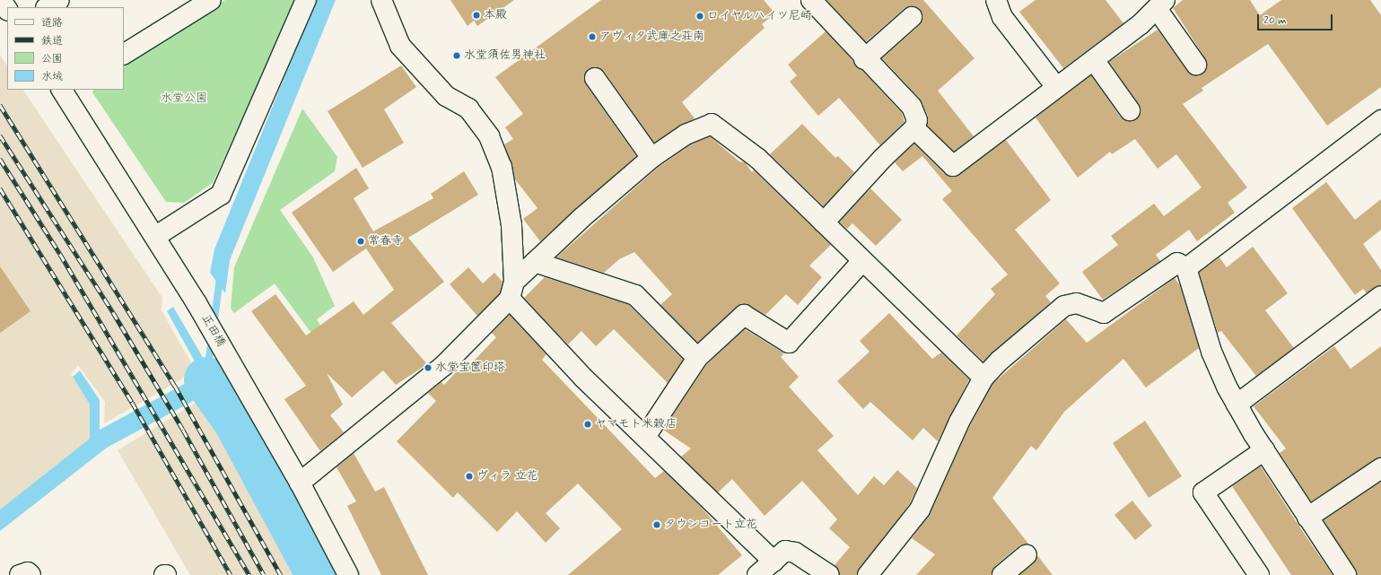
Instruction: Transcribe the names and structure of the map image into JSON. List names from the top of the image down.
{
  "streets": {
    "street": ["正田橋"]
  },
  "parks": ["水堂公園"],
  "places": [
    "本殿",
    "ロイヤルハイツ尼崎",
    "アヴィタ武庫之荘南",
    "水堂須佐男神社",
    "常春寺",
    "水堂宝篋印塔",
    "ヤマモト米穀店",
    "ヴィラ 立花",
    "タウンコート立花"
  ],
  "legend": [
    "道路",
    "鉄道",
    "公園",
    "水域"
  ],
  "scale_bar": "20 m"
}
